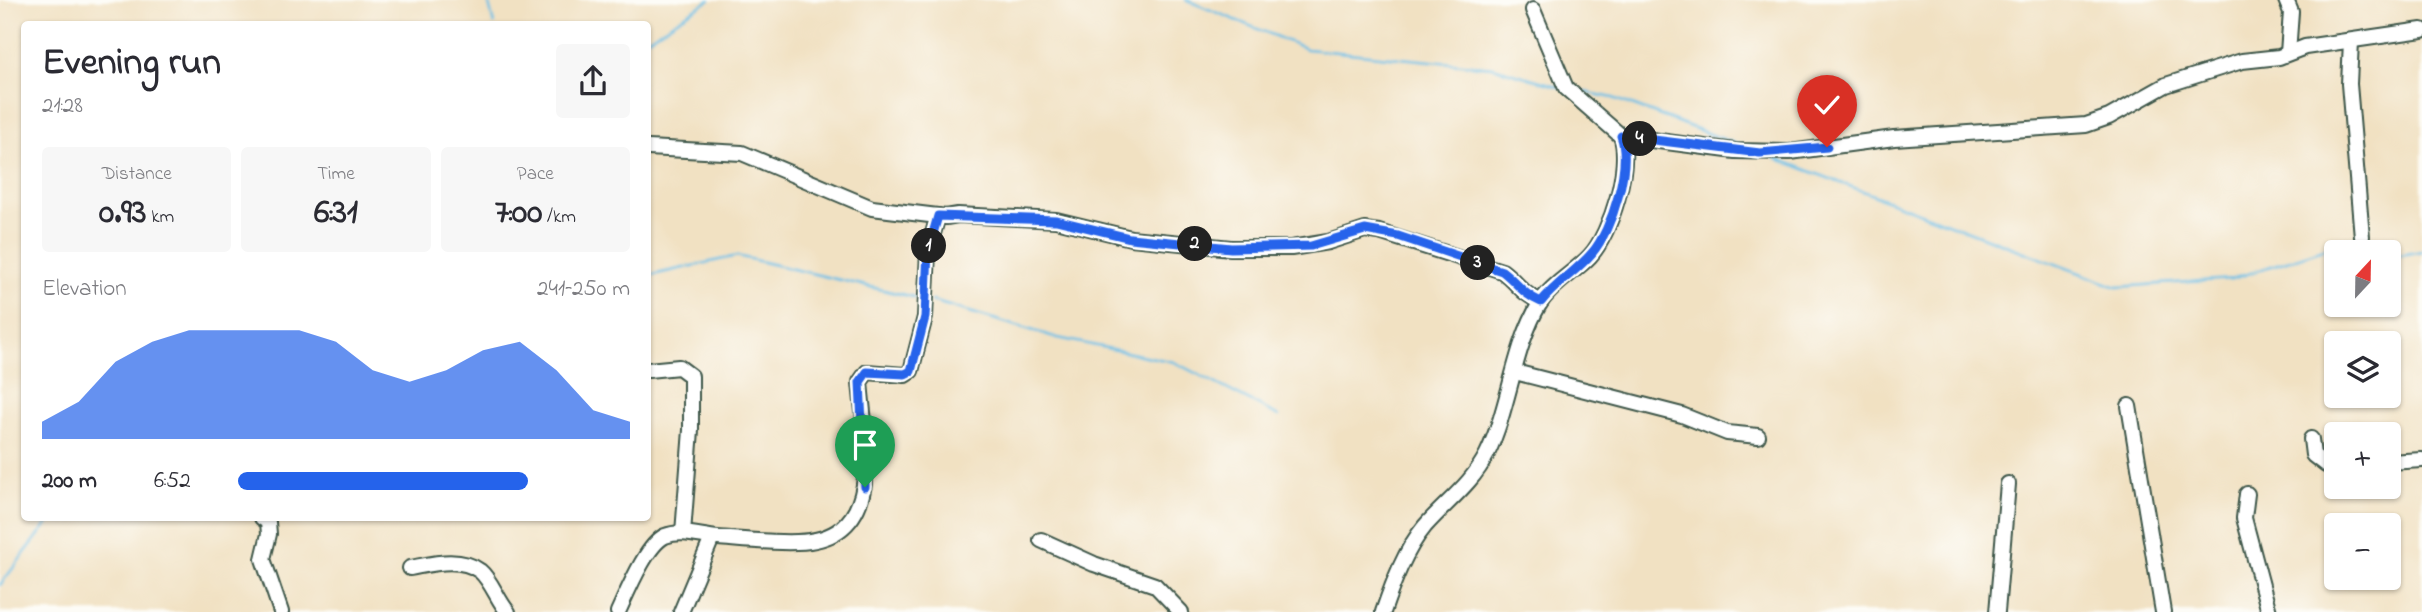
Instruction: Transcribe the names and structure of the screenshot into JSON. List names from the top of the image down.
{
  "north": "top",
  "page": {
    "heading": ["Evening run", "21:28"],
    "pins": [
      "4",
      "2",
      "1",
      "3"
    ],
    "stats": [
      ["Distance", "0.93 km"],
      ["Time", "6:31"],
      ["Pace", "7:00 /km"]
    ],
    "map_buttons": ["+", "−"],
    "chart": ["Elevation", "241–250 m"],
    "list": [
      {
        "name": "200 m",
        "note": "6:52"
      }
    ]
  }
}
